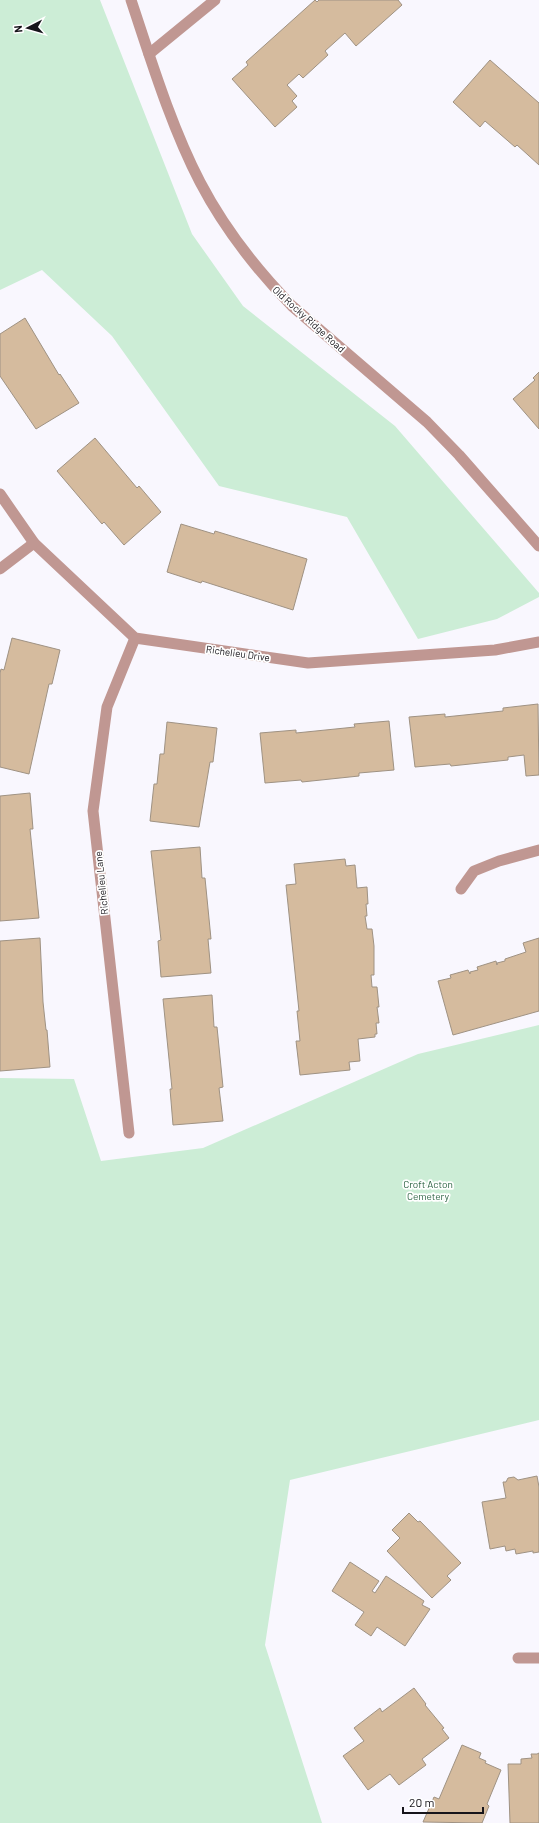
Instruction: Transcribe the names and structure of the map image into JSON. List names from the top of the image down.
{
  "streets": {
    "street": ["Old Rocky Ridge Road", "Richelieu Drive", "Richelieu Lane"]
  },
  "crossings": [
    ["Richelieu Drive", "Richelieu Lane"]
  ],
  "parks": ["Croft Acton Cemetery"],
  "scale_bar": "20 m",
  "north": "left"
}
